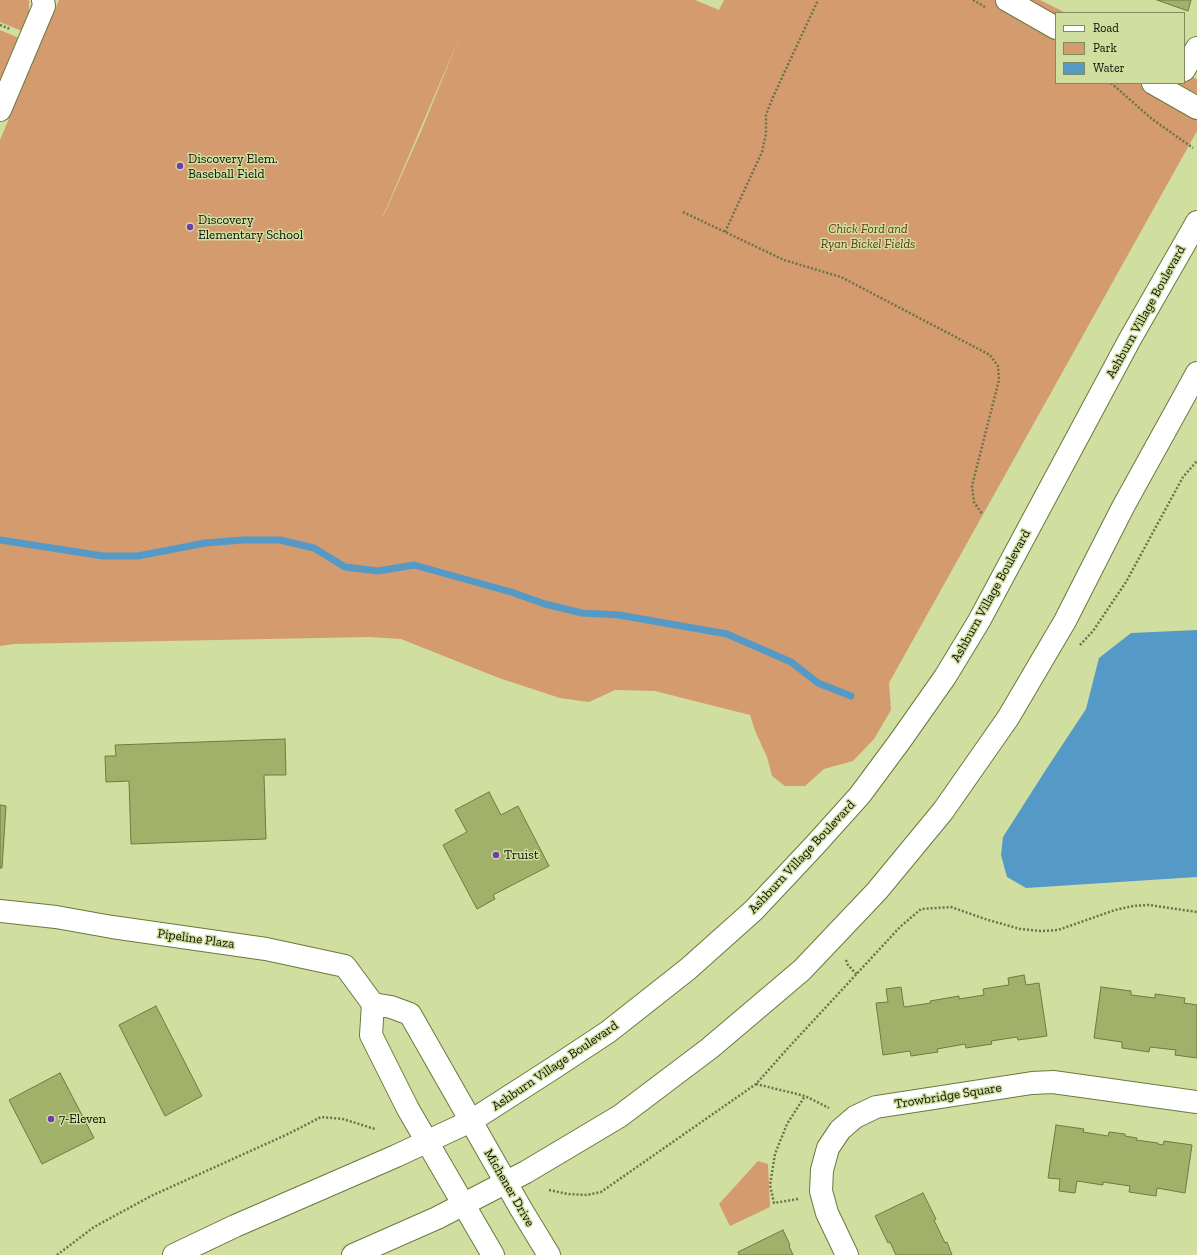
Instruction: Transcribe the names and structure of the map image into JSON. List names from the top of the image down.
{
  "streets": {
    "main road": [
      "Ashburn Village Boulevard",
      "Pipeline Plaza",
      "Trowbridge Square",
      "Michener Drive"
    ]
  },
  "crossings": [
    ["Ashburn Village Boulevard", "Michener Drive"]
  ],
  "parks": ["Chick Ford and Ryan Bickel Fields"],
  "places": [
    "Discovery Elem. Baseball Field",
    "Discovery Elementary School",
    "Truist",
    "7-Eleven"
  ],
  "legend": ["Road", "Park", "Water"]
}
